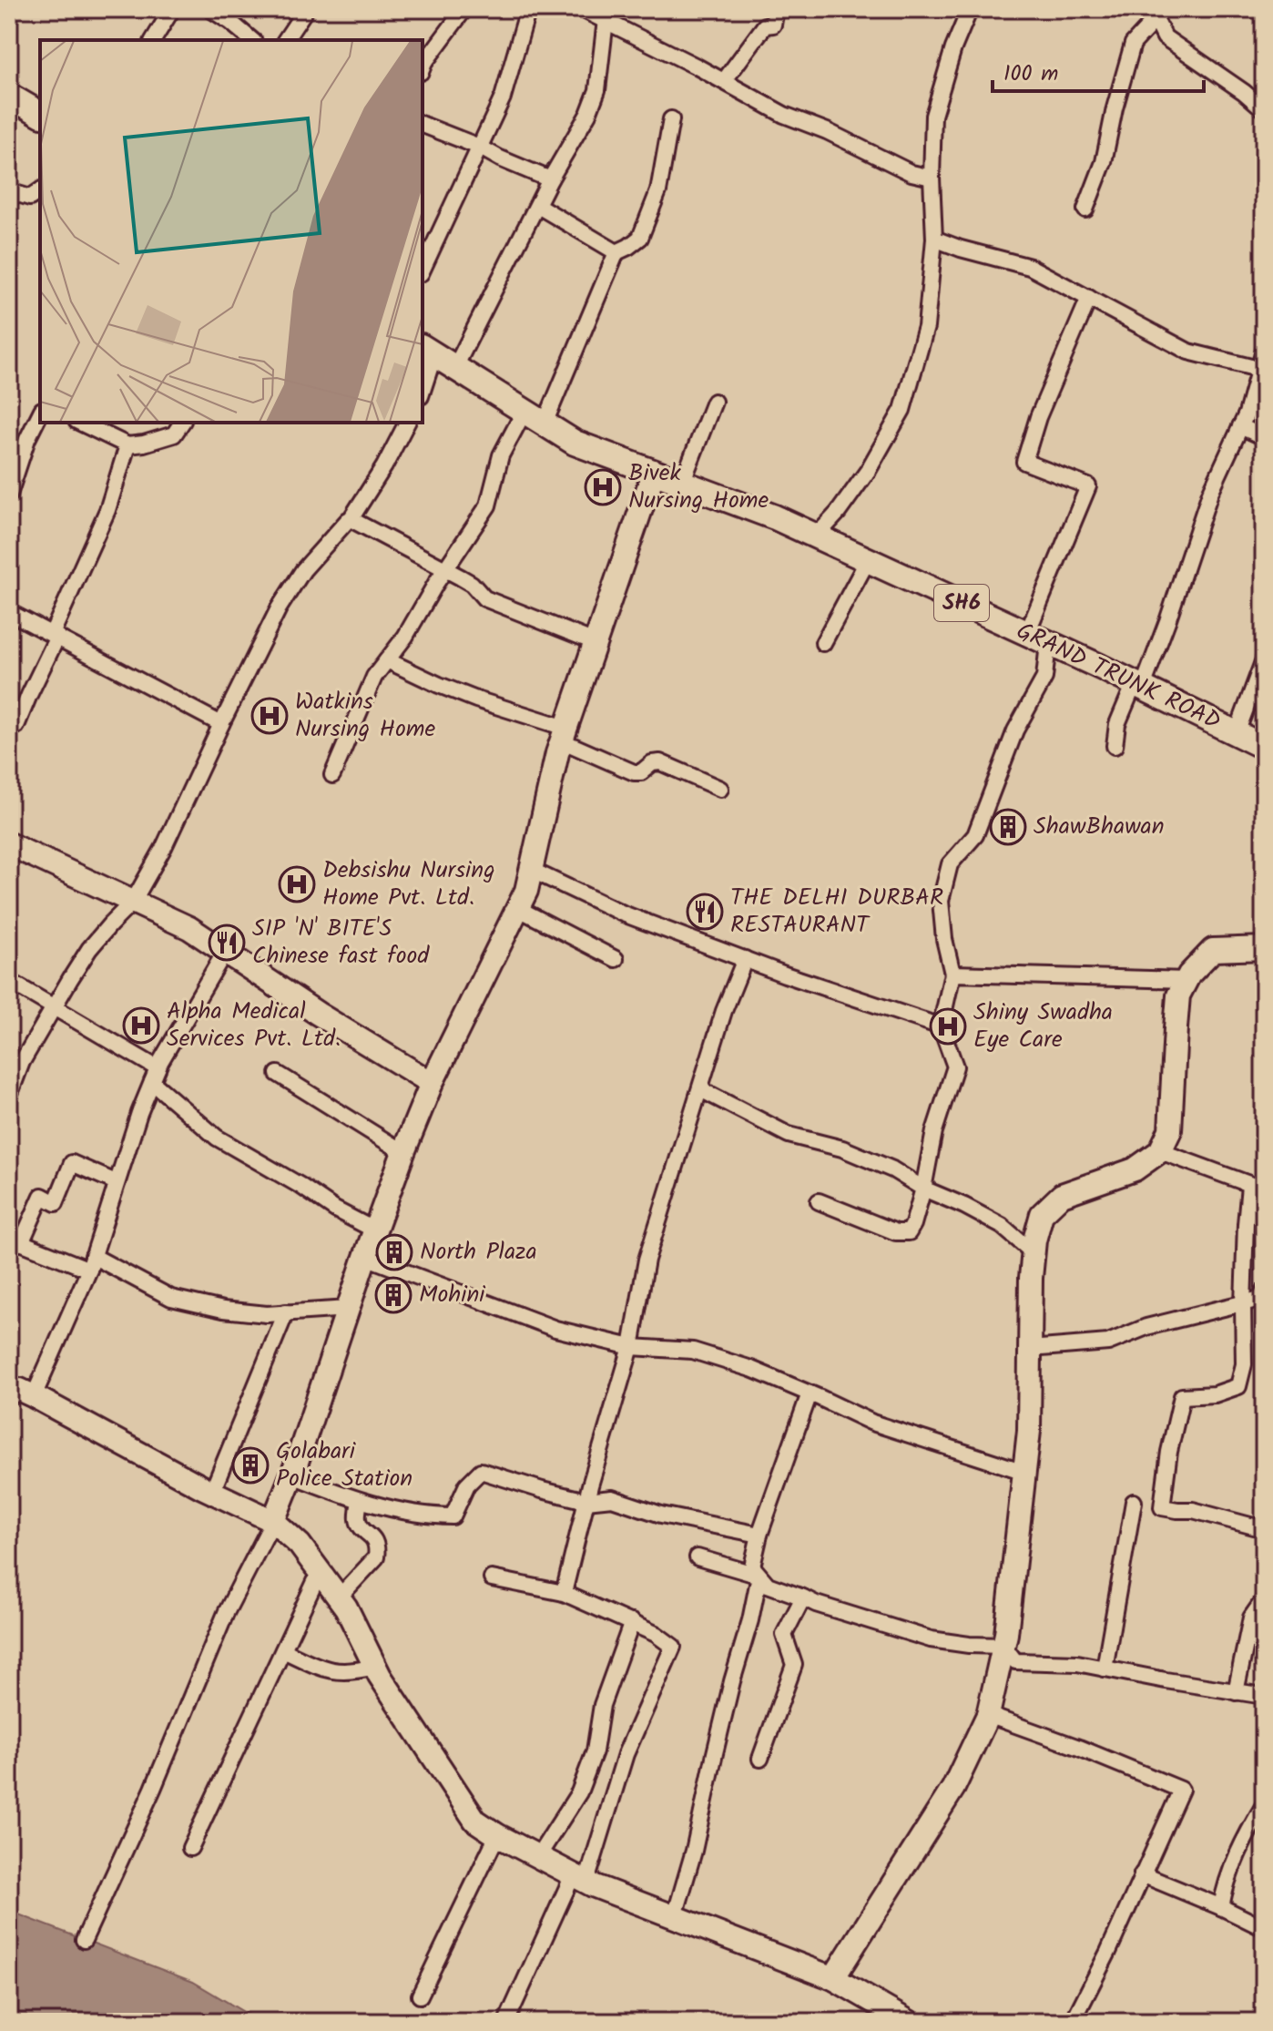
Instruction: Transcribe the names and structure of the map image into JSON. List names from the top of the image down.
{
  "streets": {
    "main road": ["SH6", "GRAND TRUNK ROAD"]
  },
  "places": {
    "hospital": [
      "Bivek Nursing Home",
      "Watkins Nursing Home",
      "Debsishu Nursing Home Pvt. Ltd.",
      "Alpha Medical Services Pvt. Ltd.",
      "Shiny Swadha Eye Care"
    ],
    "building": [
      "ShawBhawan",
      "North Plaza",
      "Mohini",
      "Golabari Police Station"
    ],
    "restaurant": ["THE DELHI DURBAR RESTAURANT", "SIP 'N' BITE'S Chinese fast food"]
  },
  "scale_bar": "100 m"
}
